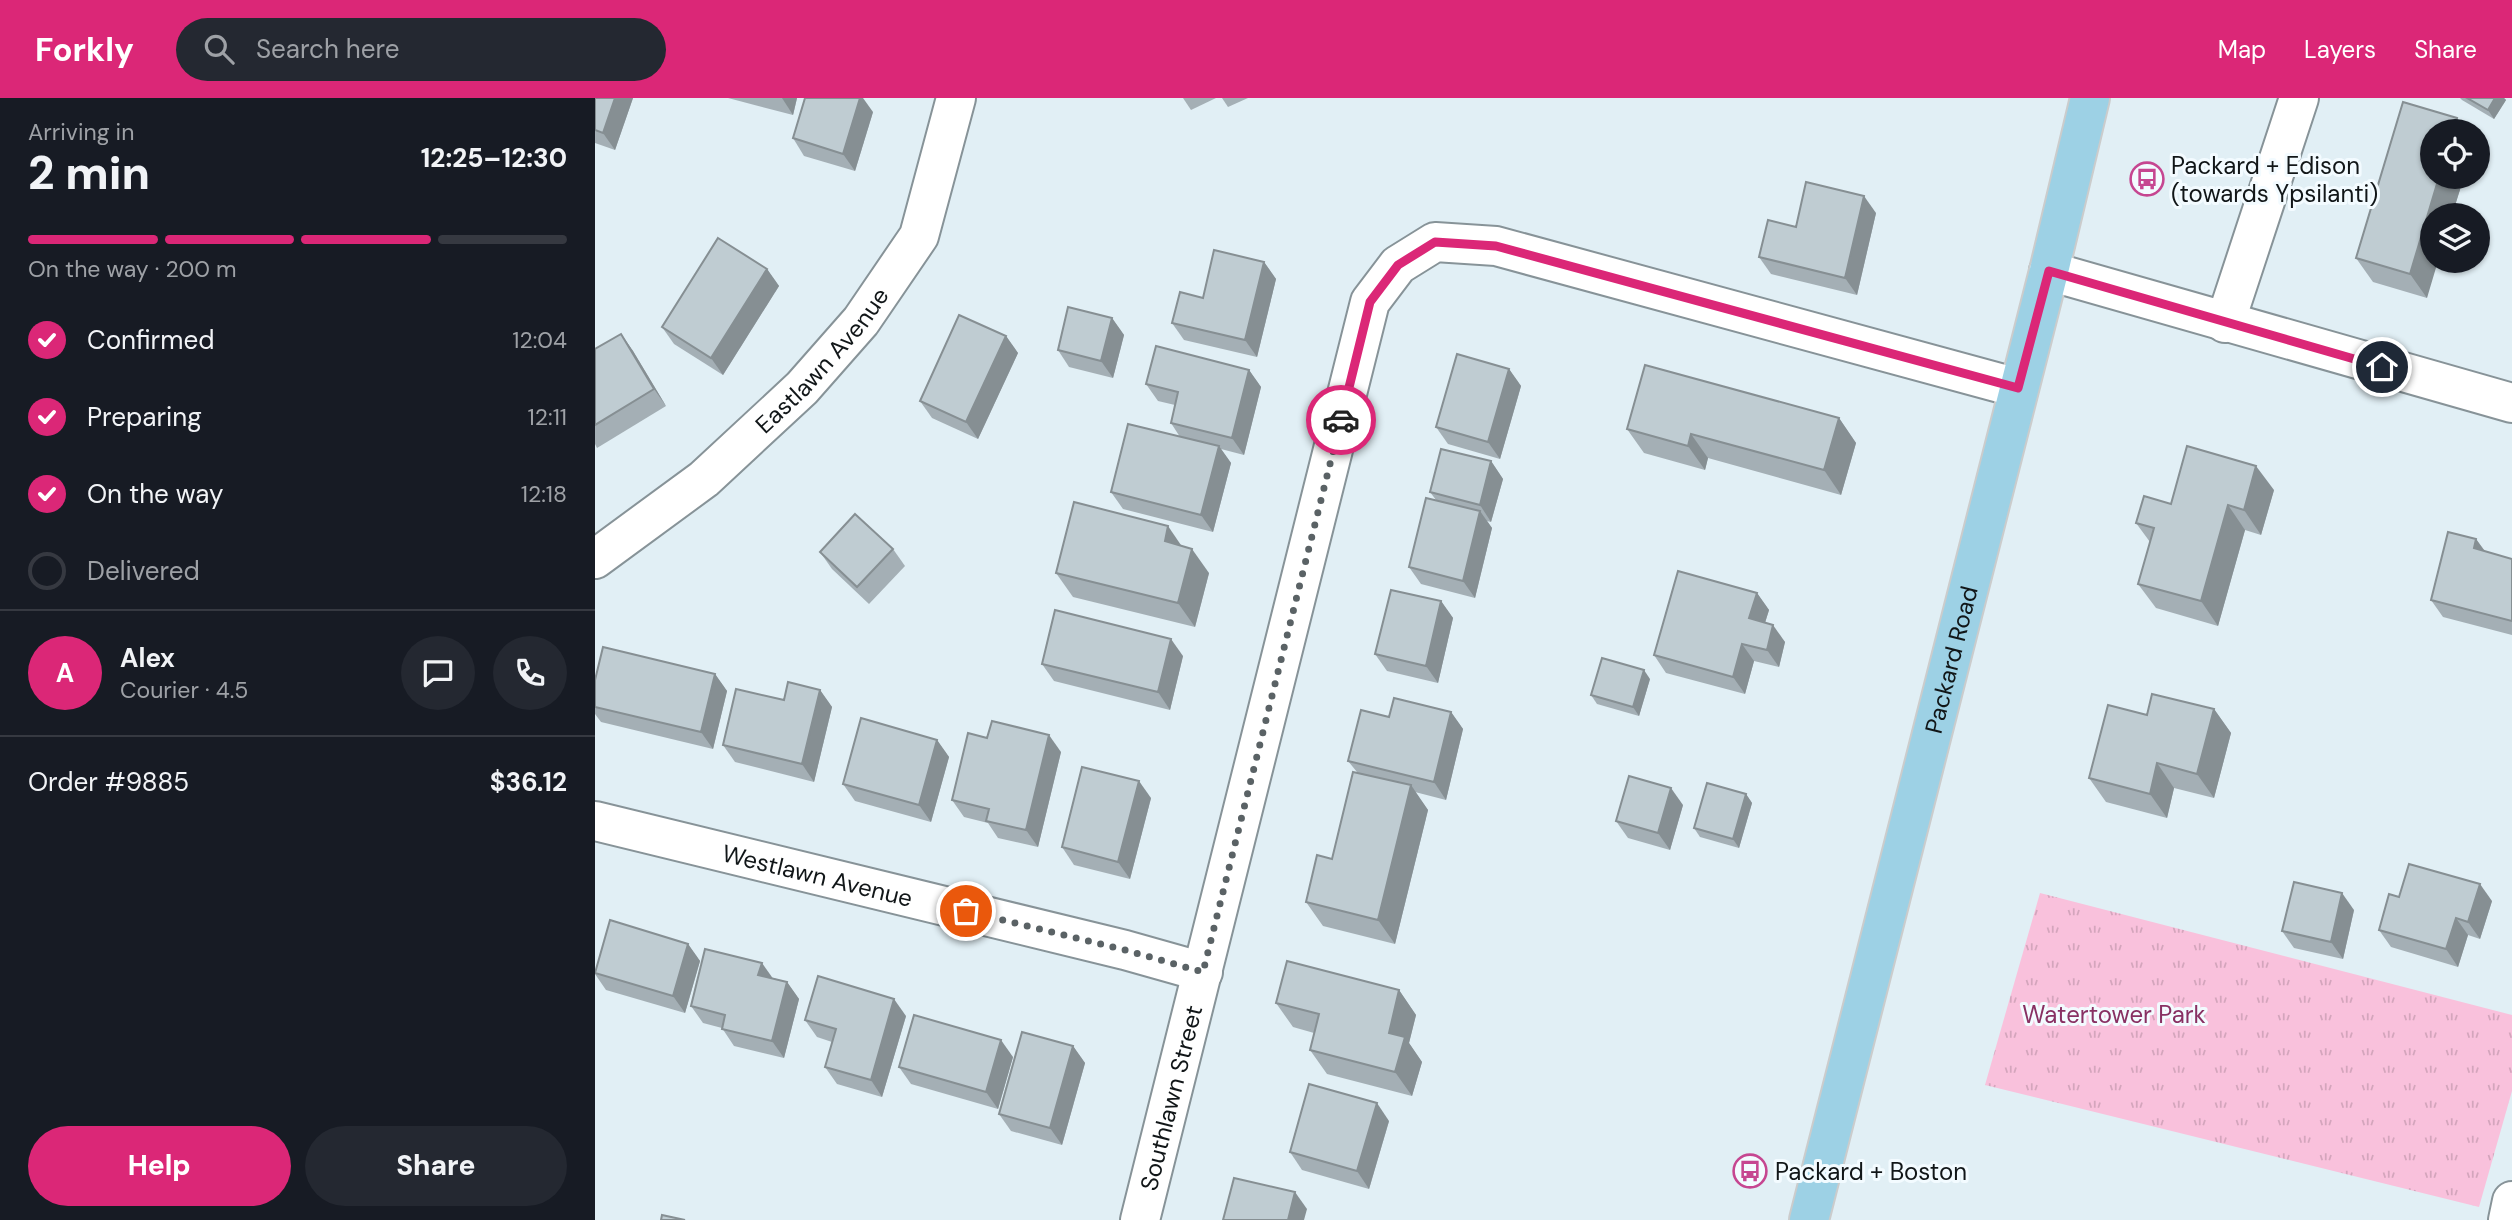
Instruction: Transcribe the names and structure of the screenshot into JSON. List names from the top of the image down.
{
  "streets": {
    "main road": ["Packard Road"],
    "street": ["Eastlawn Avenue", "Westlawn Avenue", "Southlawn Street"]
  },
  "crossings": [
    ["Packard Road", "Southlawn Street"],
    ["Westlawn Avenue", "Southlawn Street"]
  ],
  "parks": ["Watertower Park"],
  "places": {
    "bus stop": ["Packard + Edison (towards Ypsilanti)", "Packard + Boston"]
  },
  "page": {
    "header": "Forkly",
    "search": "Search here",
    "nav": ["Map", "Layers", "Share"],
    "heading": ["2 min", "Arriving in", "12:25–12:30"],
    "panel": [
      "Alex",
      "Courier · 4.5",
      "Order #9885",
      "$36.12"
    ],
    "bar": "On the way · 200 m",
    "list": [
      ["Confirmed", "12:04"],
      ["Preparing", "12:11"],
      ["On the way", "12:18"],
      "Delivered"
    ],
    "round": "A",
    "buttons": ["Help", "Share"]
  }
}
